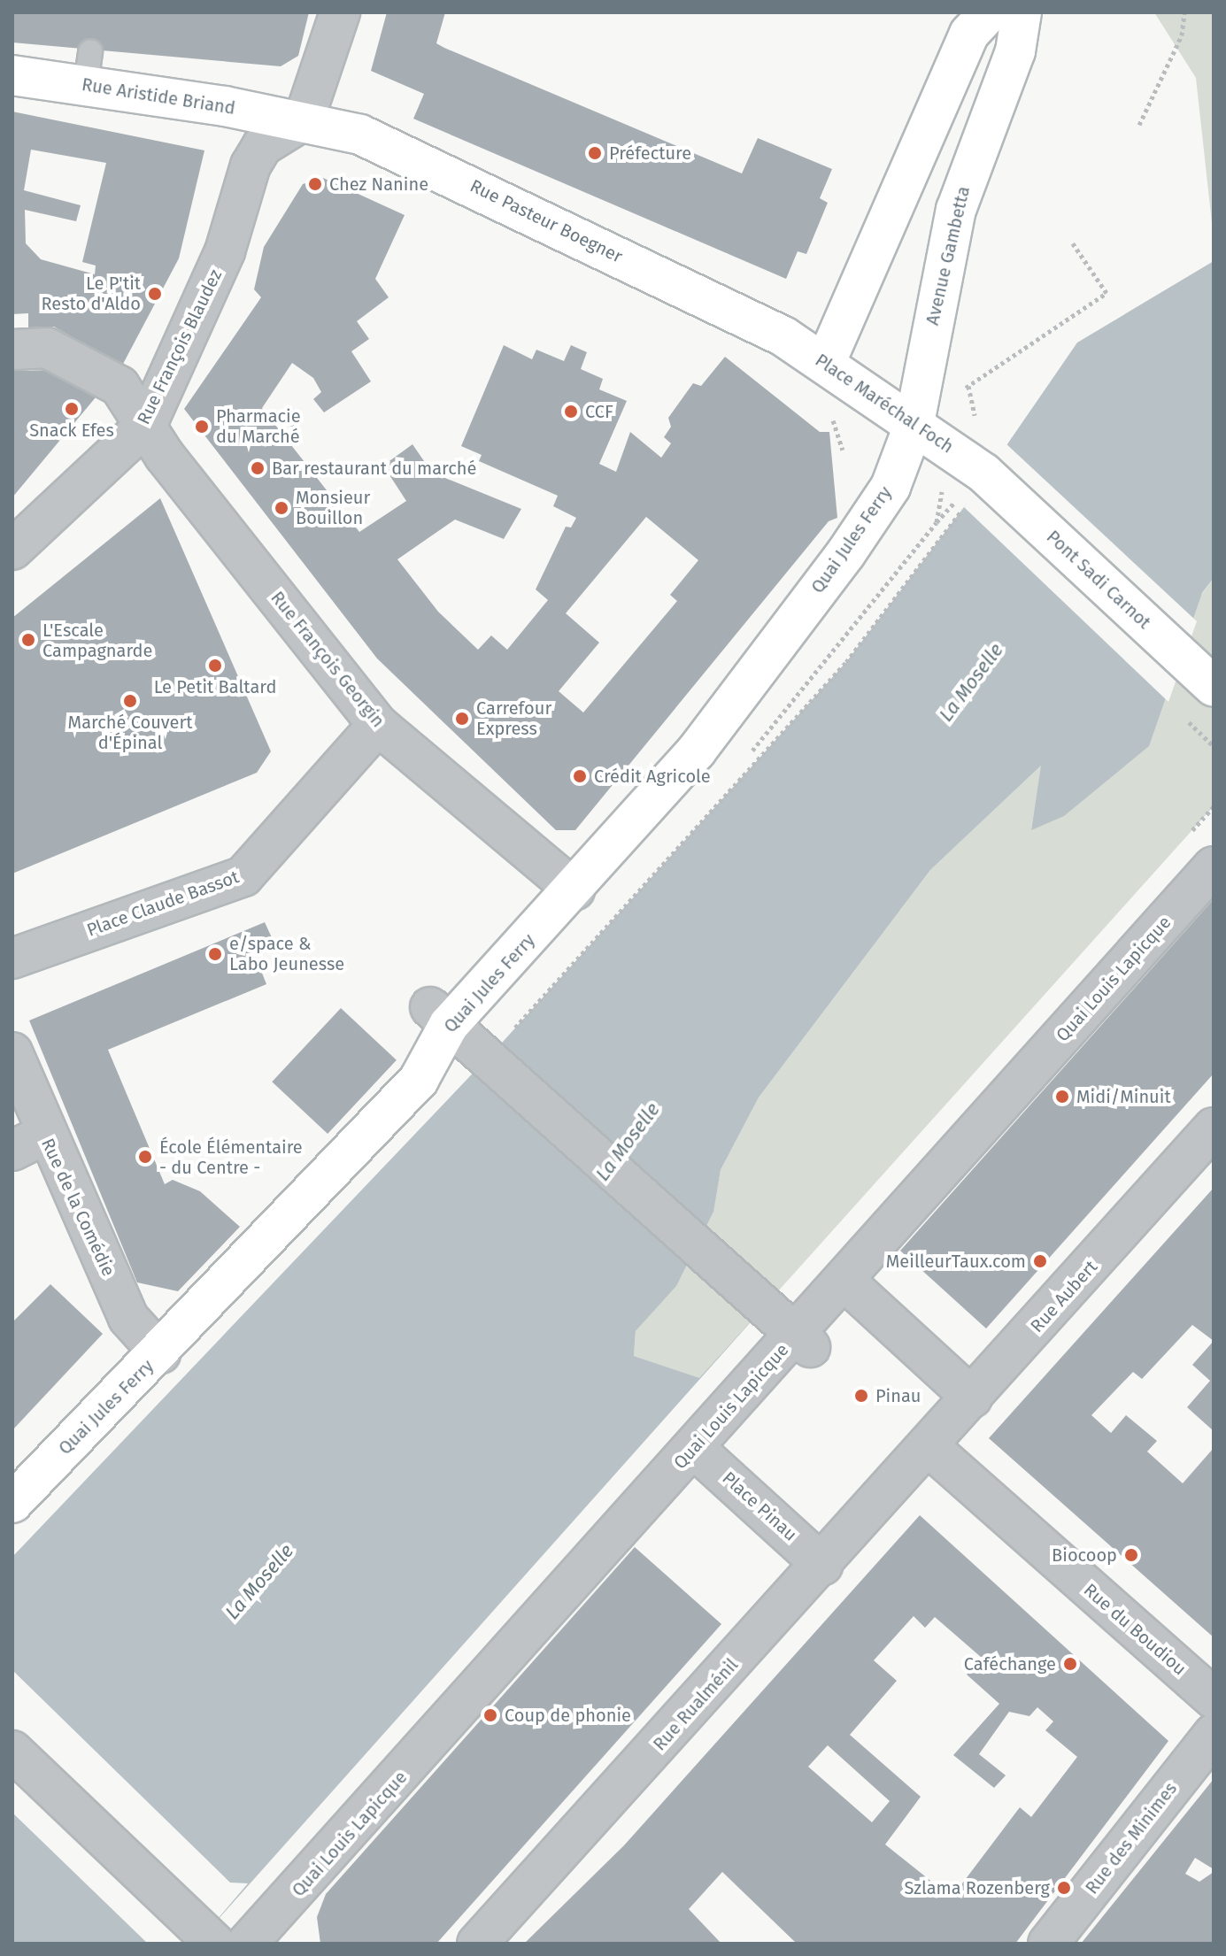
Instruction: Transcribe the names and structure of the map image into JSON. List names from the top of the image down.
{
  "streets": {
    "street": [
      "Rue Aristide Briand",
      "Rue Pasteur Boegner",
      "Avenue Gambetta",
      "Rue François Blaudez",
      "Place Maréchal Foch",
      "Quai Jules Ferry",
      "Pont Sadi Carnot",
      "Rue François Georgin",
      "Place Claude Bassot",
      "Quai Louis Lapicque",
      "Rue de la Comédie",
      "Rue Aubert",
      "Place Pinau",
      "Rue du Boudiou",
      "Rue Rualménil",
      "Rue des Minimes"
    ]
  },
  "crossings": [
    ["Rue Aristide Briand", "Rue Pasteur Boegner"],
    ["Rue Aristide Briand", "Rue François Blaudez"],
    ["Rue Pasteur Boegner", "Rue François Blaudez"],
    ["Rue Pasteur Boegner", "Place Maréchal Foch"],
    ["Avenue Gambetta", "Place Maréchal Foch"],
    ["Avenue Gambetta", "Quai Jules Ferry"],
    ["Rue François Blaudez", "Rue François Georgin"],
    ["Place Maréchal Foch", "Quai Jules Ferry"],
    ["Place Maréchal Foch", "Pont Sadi Carnot"],
    ["Quai Jules Ferry", "Rue François Georgin"],
    ["Quai Jules Ferry", "Rue de la Comédie"],
    ["Rue François Georgin", "Place Claude Bassot"],
    ["Quai Louis Lapicque", "Place Pinau"],
    ["Rue Aubert", "Rue du Boudiou"],
    ["Rue Aubert", "Rue Rualménil"],
    ["Place Pinau", "Rue Rualménil"],
    ["Rue du Boudiou", "Rue Rualménil"]
  ],
  "water": ["La Moselle"],
  "places": [
    "Préfecture",
    "Chez Nanine",
    "Le P'tit Resto d'Aldo",
    "Snack Efes",
    "CCF",
    "Pharmacie du Marché",
    "Bar restaurant du marché",
    "Monsieur Bouillon",
    "L'Escale Campagnarde",
    "Le Petit Baltard",
    "Marché Couvert d'Épinal",
    "Carrefour Express",
    "Crédit Agricole",
    "e/space & Labo Jeunesse",
    "Midi/Minuit",
    "École Élémentaire - du Centre -",
    "MeilleurTaux.com",
    "Pinau",
    "Biocoop",
    "Caféchange",
    "Coup de phonie",
    "Szlama Rozenberg"
  ]
}
